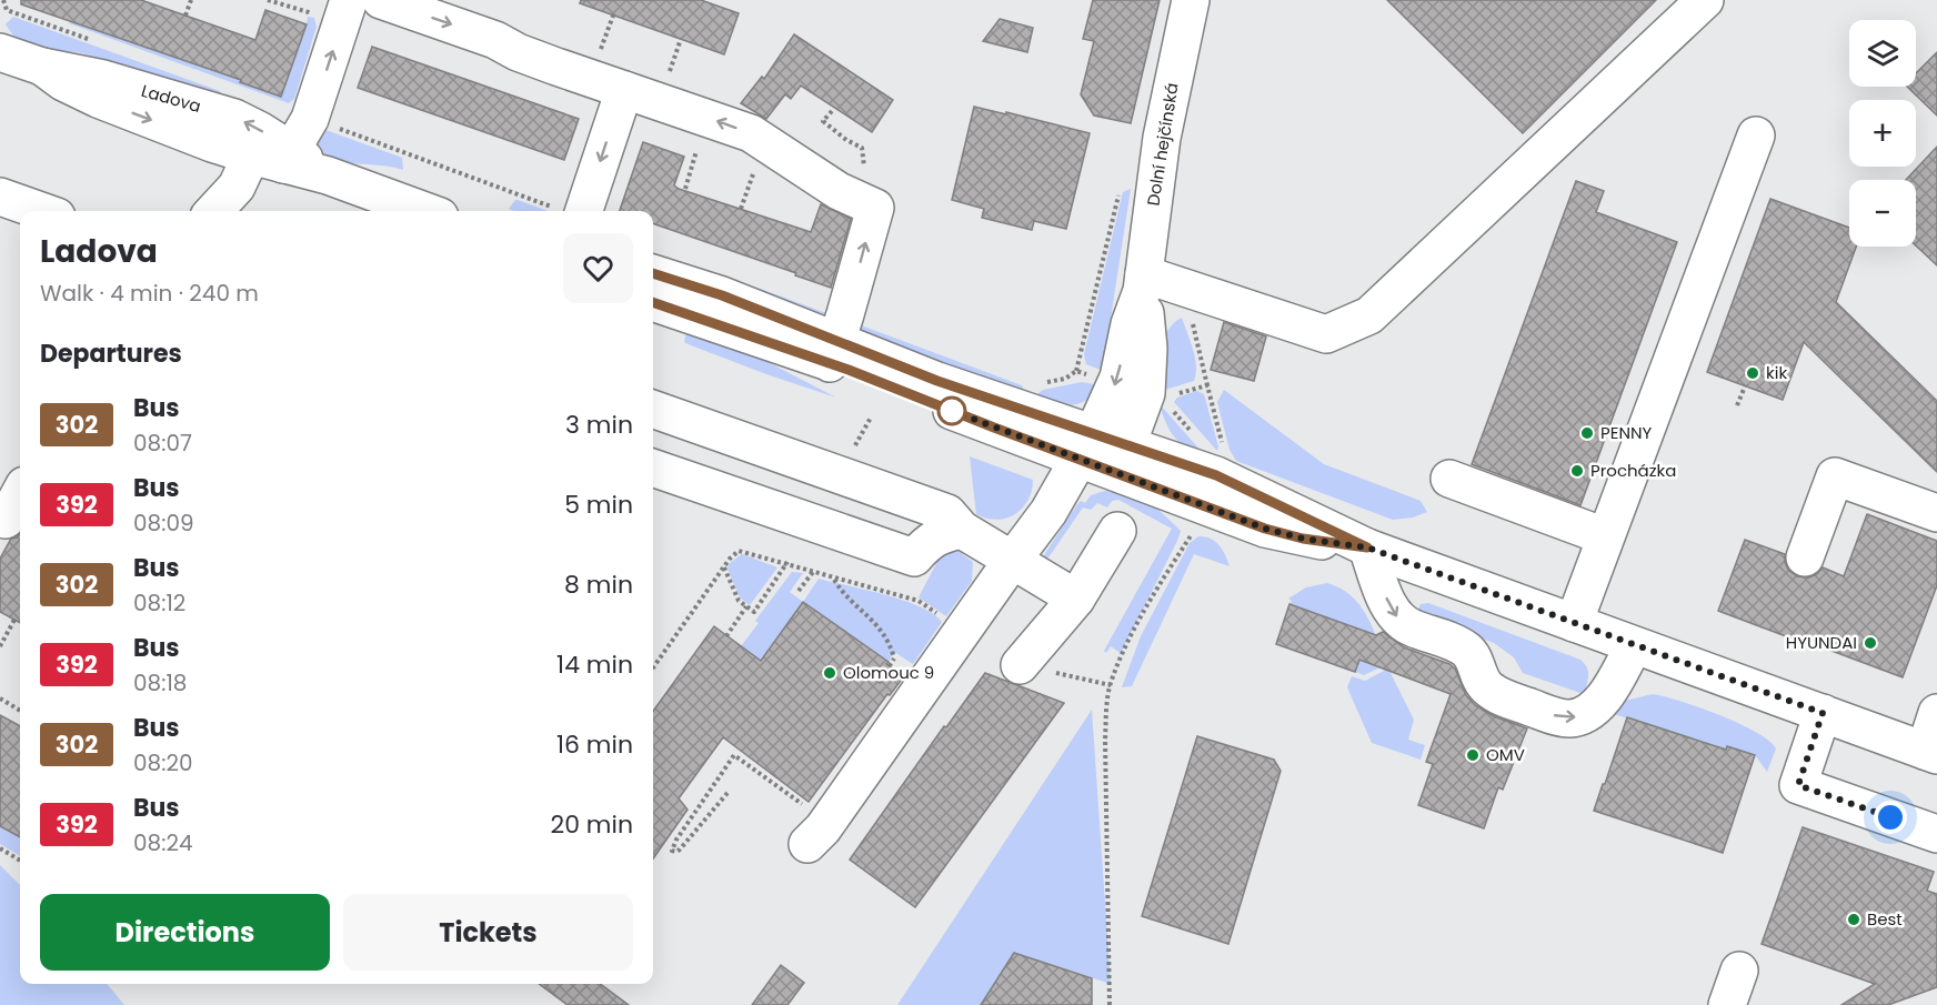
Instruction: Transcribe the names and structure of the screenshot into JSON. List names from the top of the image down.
{
  "streets": {
    "main road": ["Ladova", "Dolní hejčínská"]
  },
  "places": [
    "kik",
    "PENNY",
    "Procházka",
    "HYUNDAI",
    "Olomouc 9",
    "OMV",
    "Best"
  ],
  "lines": ["bus line 302"],
  "page": {
    "map_buttons": ["+", "−"],
    "heading": [
      ["Ladova", "Walk · 4 min · 240 m"],
      "Departures"
    ],
    "list": [
      {
        "mark": "302",
        "name": "Bus",
        "note": "08:07",
        "value": "3 min"
      },
      {
        "mark": "392",
        "name": "Bus",
        "note": "08:09",
        "value": "5 min"
      },
      {
        "mark": "302",
        "name": "Bus",
        "note": "08:12",
        "value": "8 min"
      },
      {
        "mark": "392",
        "name": "Bus",
        "note": "08:18",
        "value": "14 min"
      },
      {
        "mark": "302",
        "name": "Bus",
        "note": "08:20",
        "value": "16 min"
      },
      {
        "mark": "392",
        "name": "Bus",
        "note": "08:24",
        "value": "20 min"
      }
    ],
    "buttons": ["Directions", "Tickets"]
  }
}
